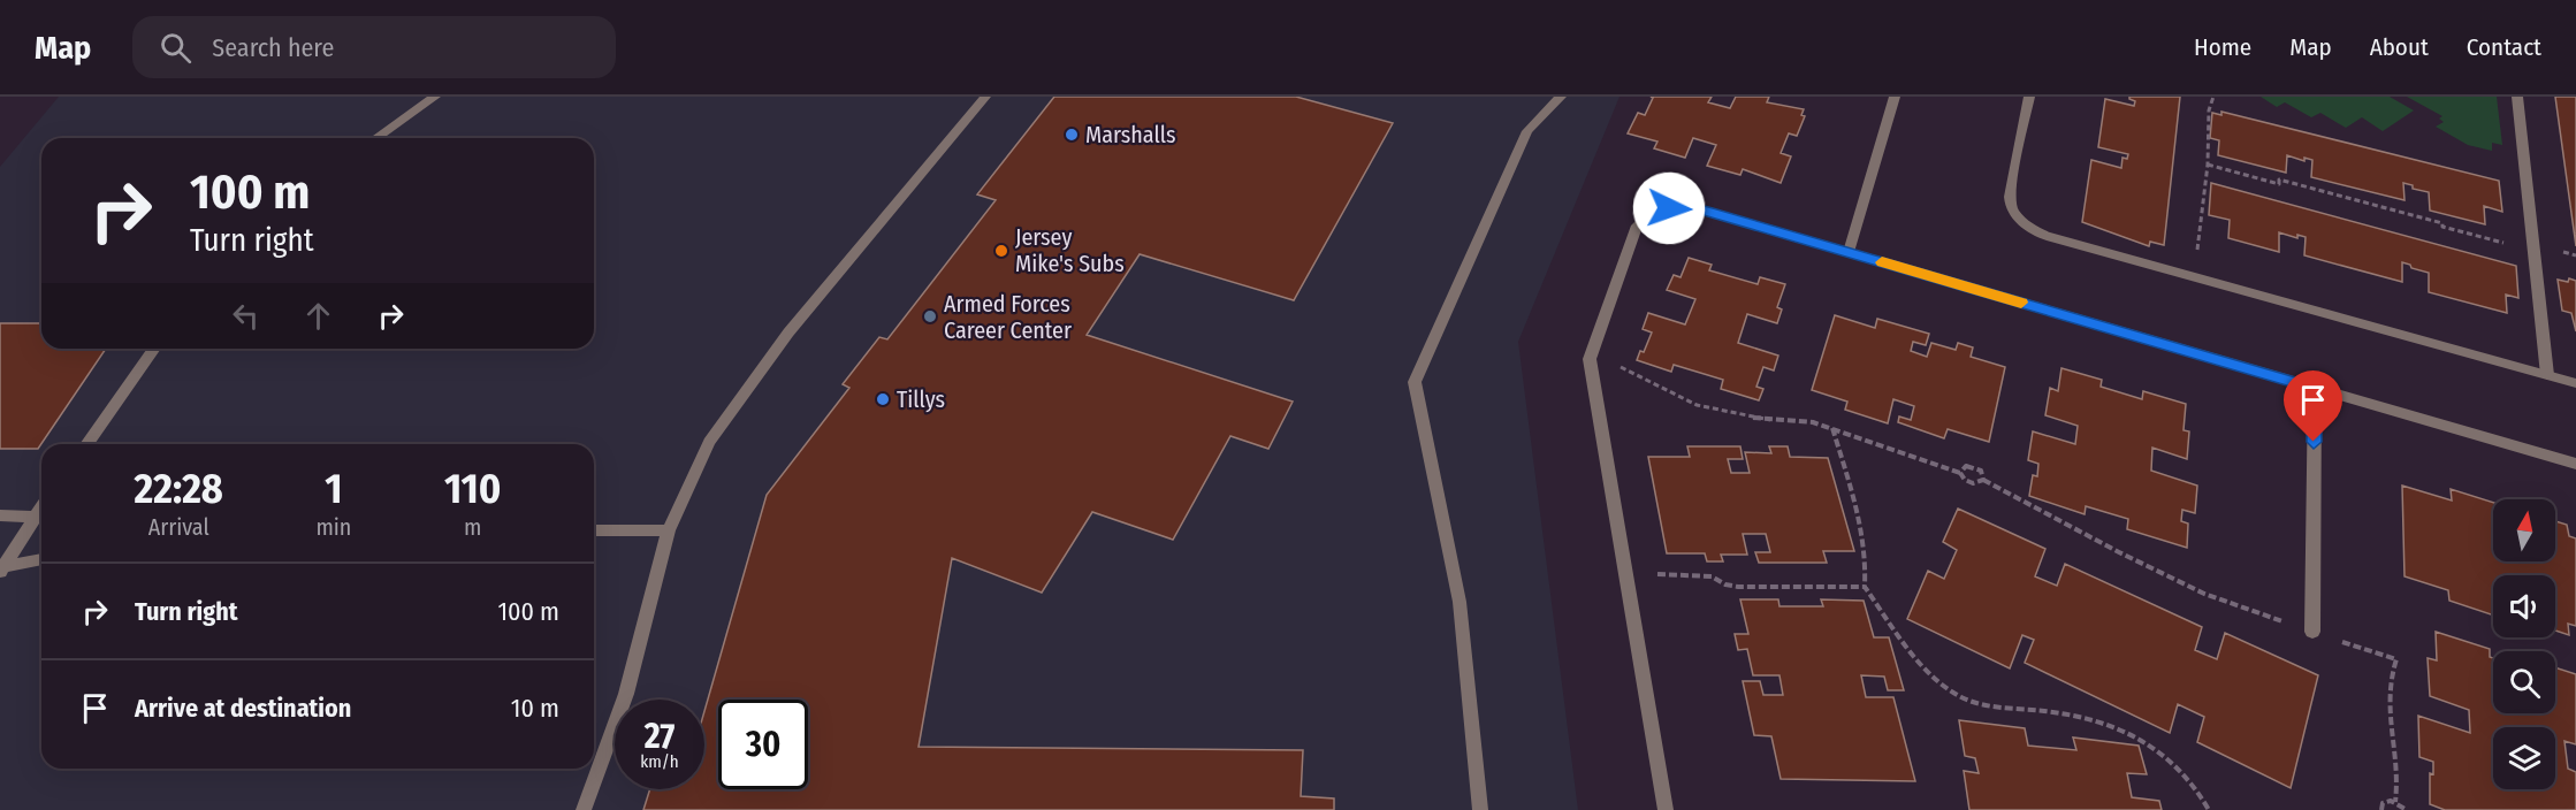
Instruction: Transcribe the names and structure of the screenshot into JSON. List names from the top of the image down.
{
  "places": [
    "Marshalls",
    "Jersey Mike's Subs",
    "Armed Forces Career Center",
    "Tillys"
  ],
  "north": "top",
  "page": {
    "header": "Map",
    "search": "Search here",
    "nav": [
      "Home",
      "Map",
      "About",
      "Contact"
    ],
    "turn": ["100 m", "Turn right"],
    "eta": [
      "22:28",
      "Arrival",
      "1",
      "min",
      "110",
      "m"
    ],
    "list": [
      {
        "name": "Turn right",
        "value": "100 m"
      },
      {
        "name": "Arrive at destination",
        "value": "10 m"
      }
    ],
    "speed": "27 km/h",
    "limit": "30"
  }
}
